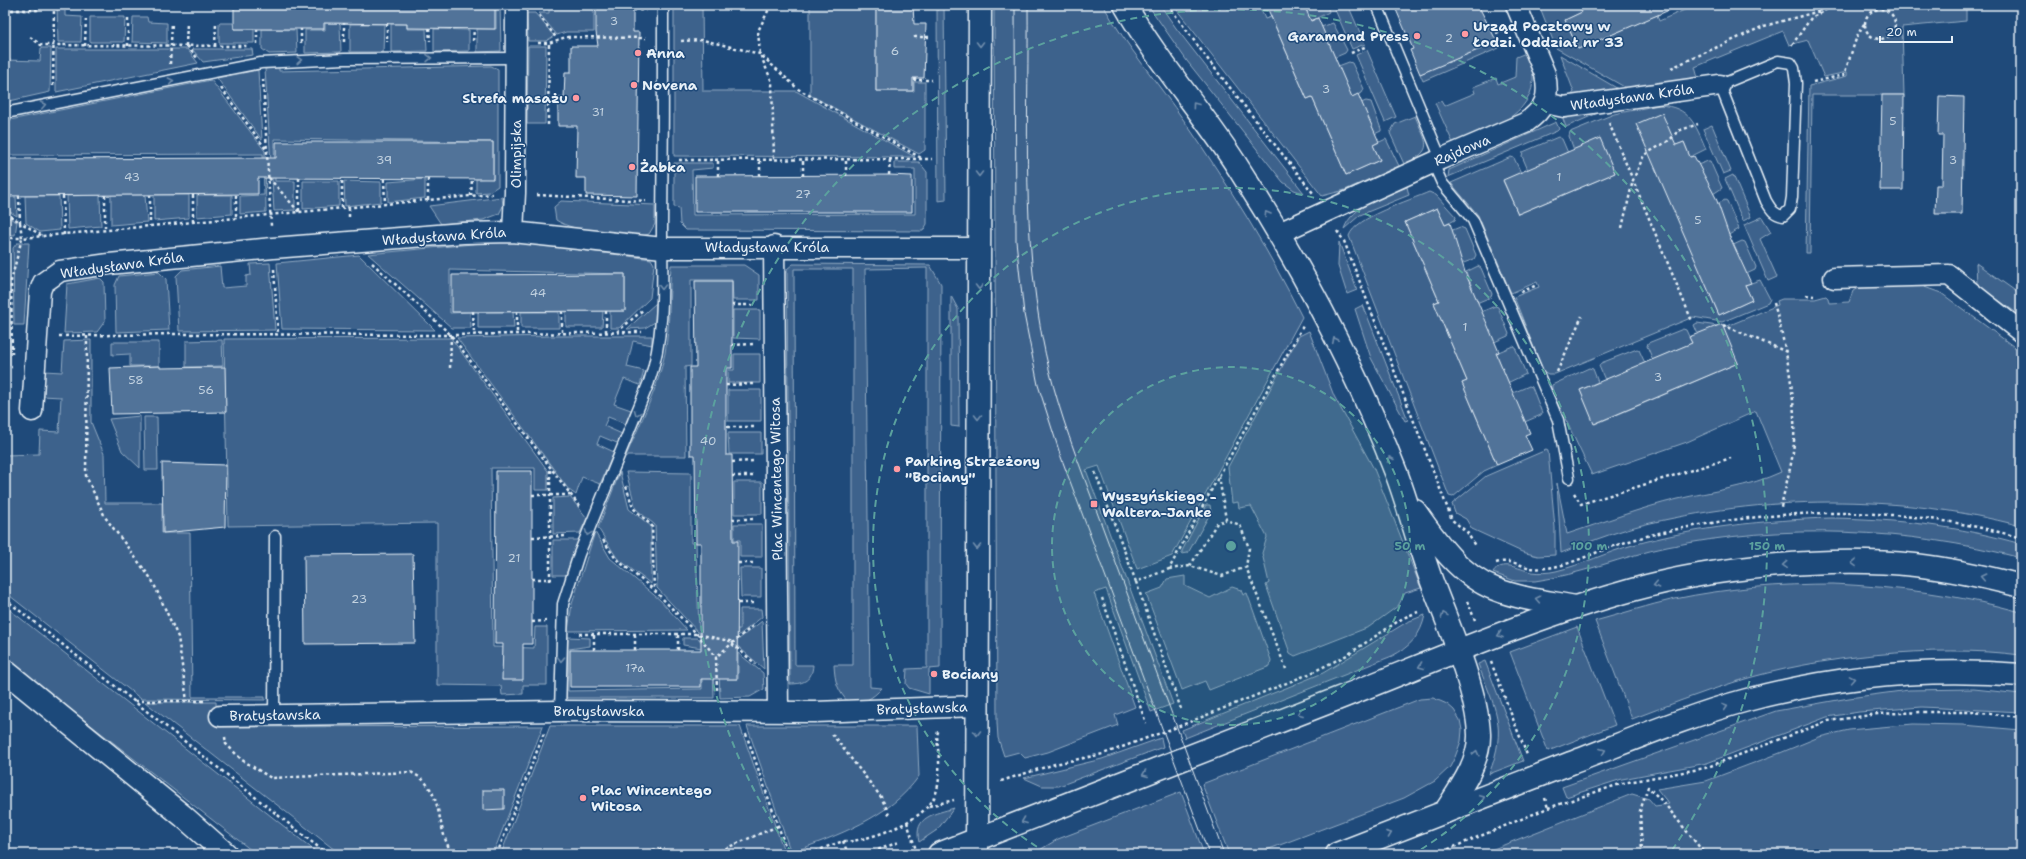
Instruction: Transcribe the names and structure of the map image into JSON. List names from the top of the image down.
{
  "streets": {
    "street": [
      "Władysława Króla",
      "Rajdowa",
      "Olimpijska",
      "Plac Wincentego Witosa",
      "Bratysławska"
    ]
  },
  "crossings": [
    ["Władysława Króla", "Rajdowa"],
    ["Władysława Króla", "Olimpijska"],
    ["Władysława Króla", "Plac Wincentego Witosa"],
    ["Plac Wincentego Witosa", "Bratysławska"]
  ],
  "places": {
    "other": [
      "Urząd Pocztowy w Łodzi. Oddział nr 33",
      "Garamond Press",
      "Anna",
      "Novena",
      "Strefa masażu",
      "Żabka",
      "Parking Strzeżony \"Bociany\"",
      "Bociany",
      "Plac Wincentego Witosa"
    ],
    "transit": ["Wyszyńskiego - Waltera-Janke"]
  },
  "house_numbers": [
    "3",
    "2",
    "6",
    "3",
    "31",
    "5",
    "39",
    "3",
    "43",
    "1",
    "27",
    "5",
    "44",
    "1",
    "3",
    "58",
    "56",
    "40",
    "21",
    "23",
    "17a"
  ],
  "scale_bar": "20 m",
  "rings": ["50 m", "100 m", "150 m"]
}
